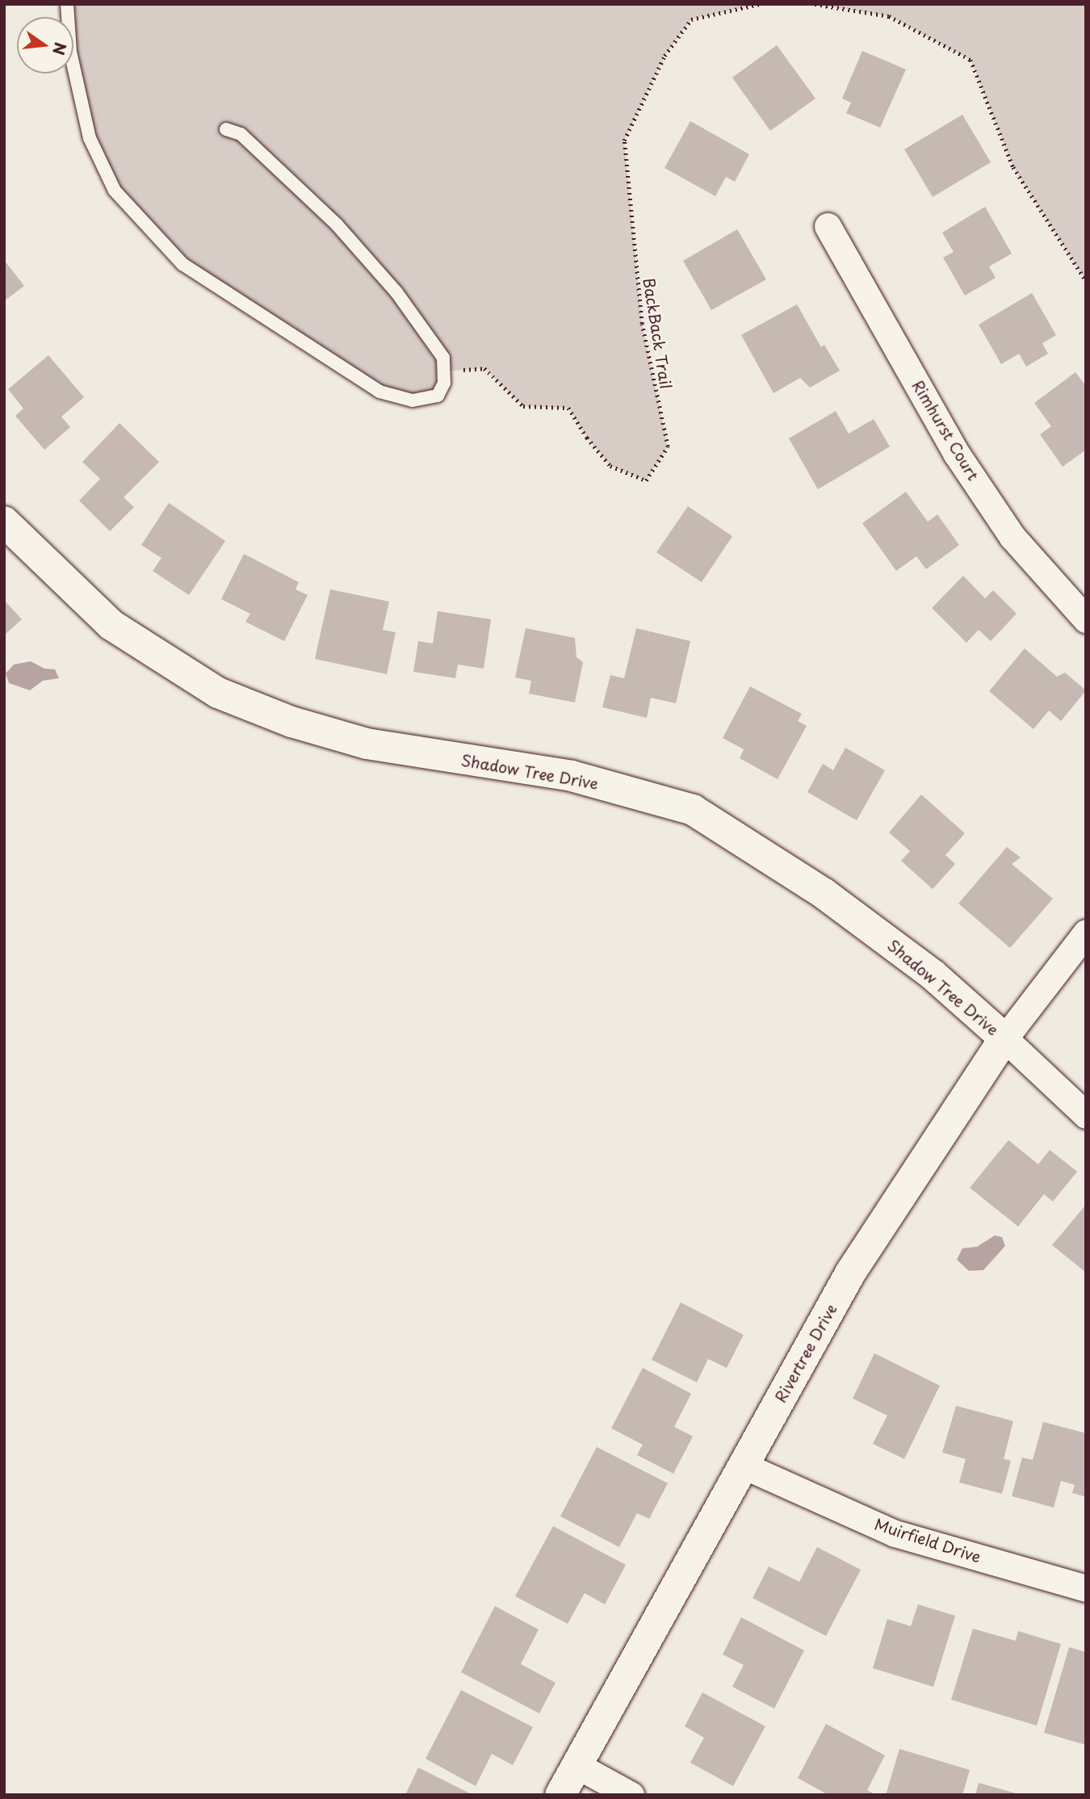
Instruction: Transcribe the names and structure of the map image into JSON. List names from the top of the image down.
{
  "streets": {
    "street": [
      "Rimhurst Court",
      "Shadow Tree Drive",
      "Rivertree Drive",
      "Muirfield Drive"
    ],
    "path": ["BackBack Trail"]
  },
  "crossings": [
    ["Shadow Tree Drive", "Rivertree Drive"],
    ["Rivertree Drive", "Muirfield Drive"]
  ],
  "north": "right"
}
